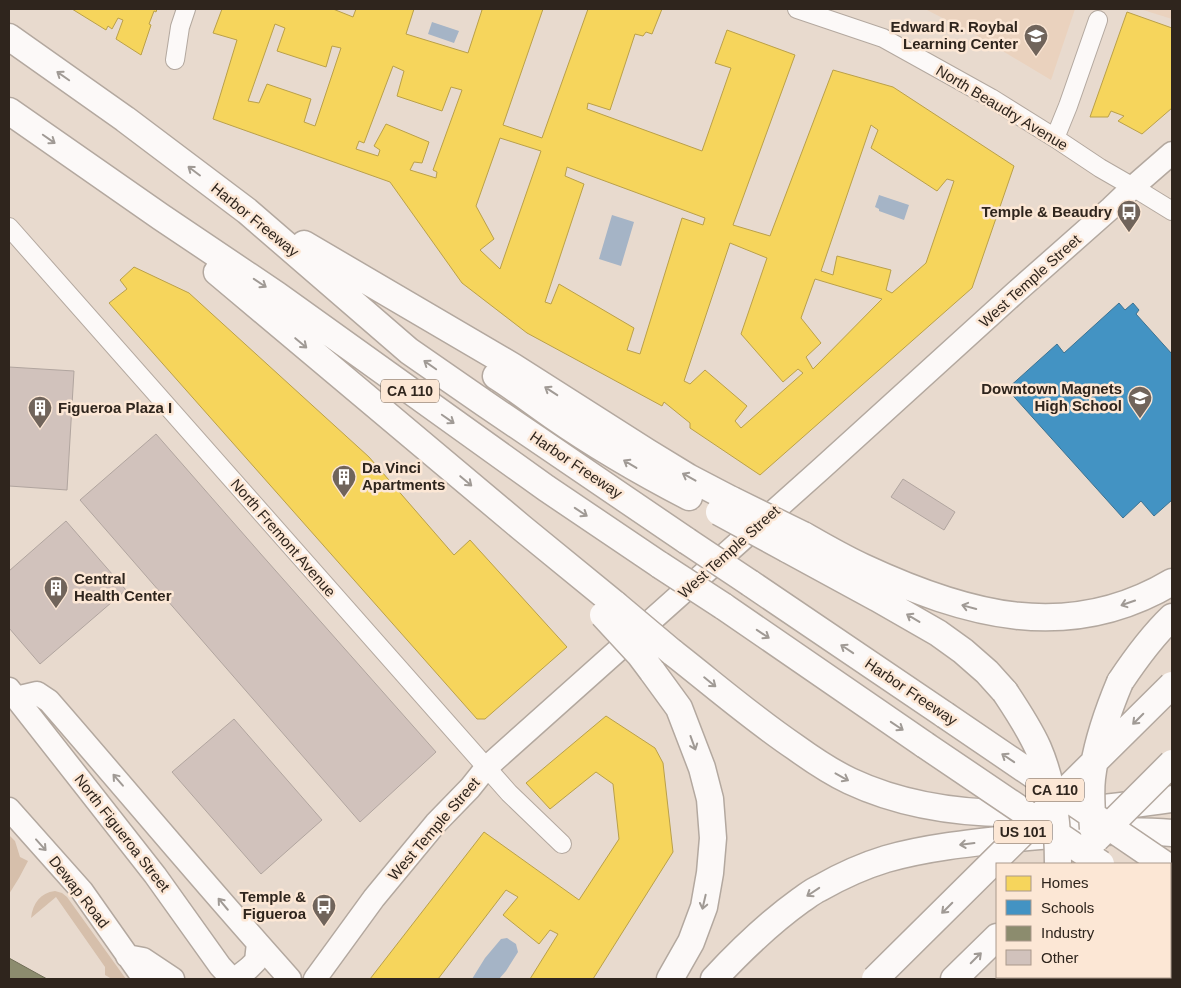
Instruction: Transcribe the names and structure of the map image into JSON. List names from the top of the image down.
{
  "streets": {
    "highway": ["Harbor Freeway", "CA 110", "US 101"],
    "main road": ["West Temple Street", "North Figueroa Street", "Dewap Road"],
    "street": ["North Beaudry Avenue", "North Fremont Avenue"]
  },
  "crossings": [
    ["North Beaudry Avenue", "West Temple Street"],
    ["West Temple Street", "North Fremont Avenue"]
  ],
  "places": {
    "school or university": ["Edward R. Roybal Learning Center", "Downtown Magnets High School"],
    "bus stop": ["Temple & Beaudry", "Temple & Figueroa"],
    "building": ["Figueroa Plaza I", "Da Vinci Apartments", "Central Health Center"]
  },
  "legend": [
    "Homes",
    "Schools",
    "Industry",
    "Other"
  ]
}
